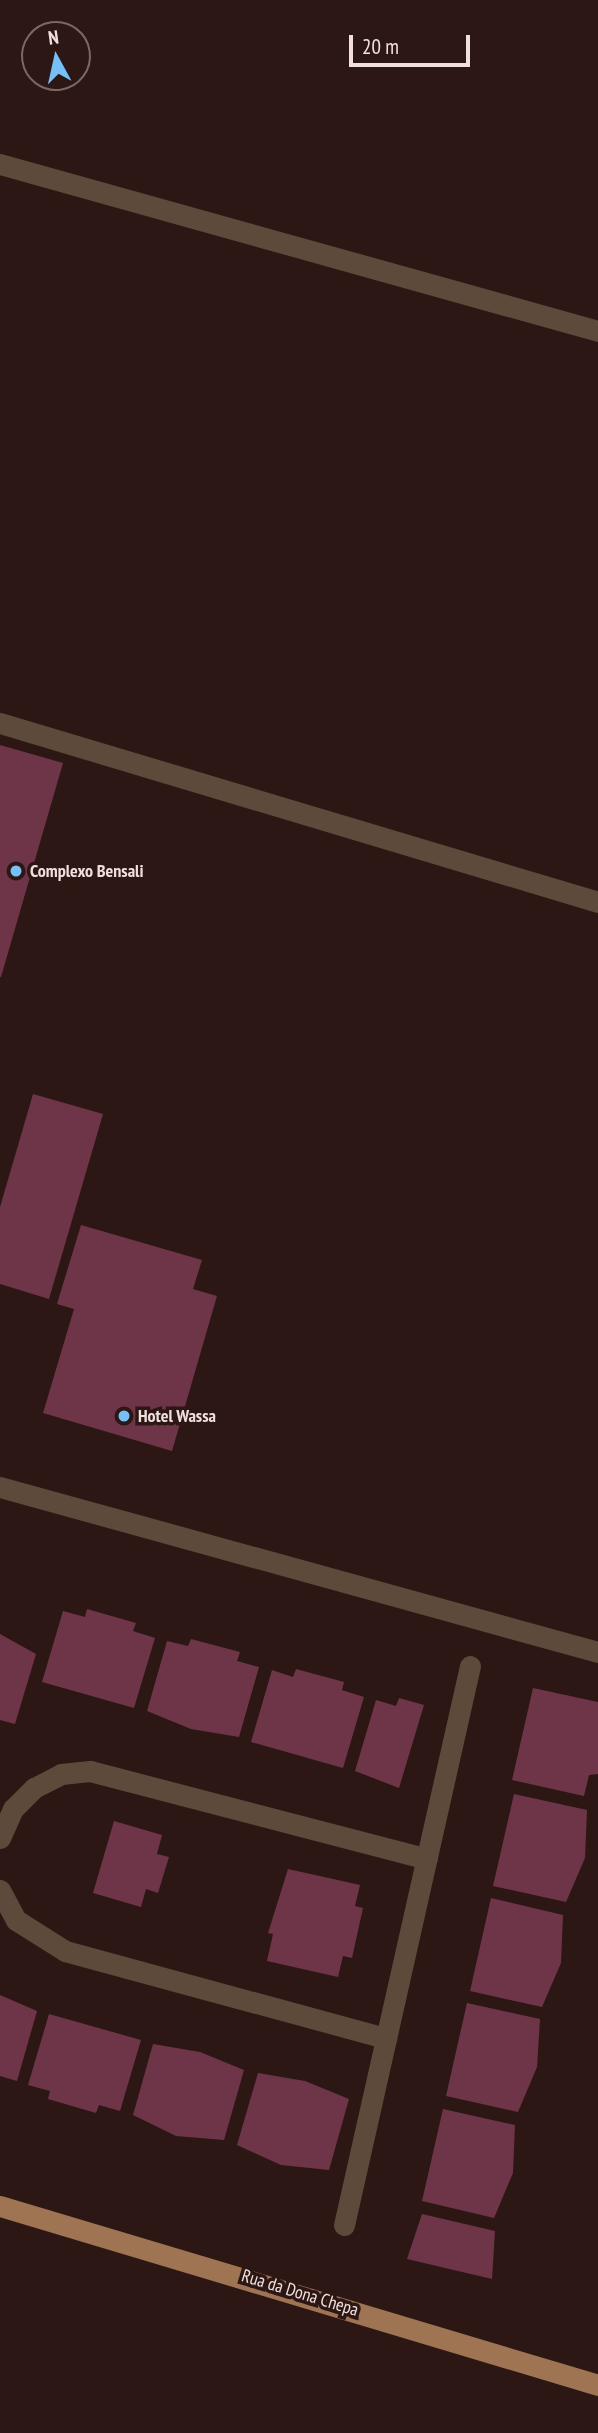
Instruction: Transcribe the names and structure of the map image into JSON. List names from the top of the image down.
{
  "streets": {
    "main road": ["Rua da Dona Chepa"]
  },
  "places": ["Complexo Bensali", "Hotel Wassa"],
  "scale_bar": "20 m",
  "north": "top"
}
